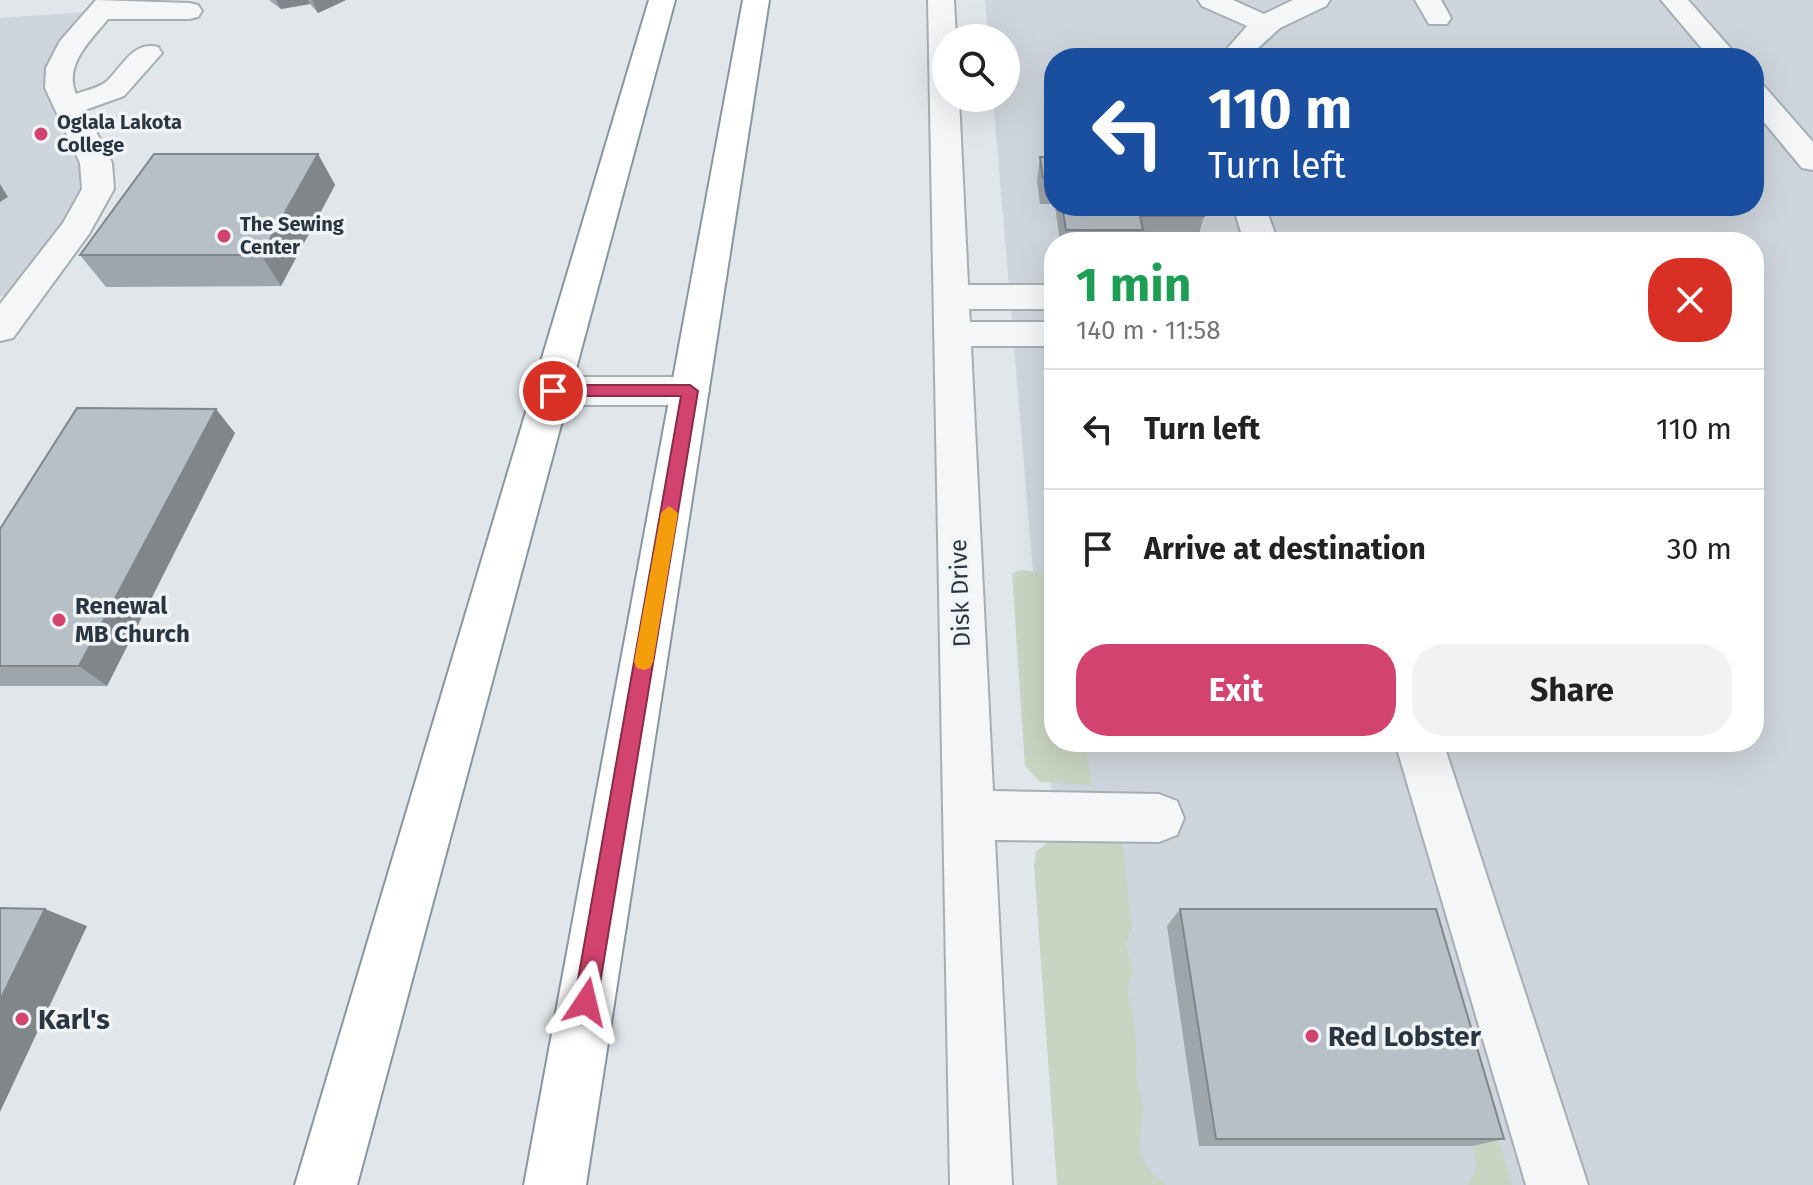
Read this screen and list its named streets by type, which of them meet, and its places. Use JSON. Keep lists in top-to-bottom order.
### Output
{
  "streets": {
    "street": ["Disk Drive"]
  },
  "places": [
    "Oglala Lakota College",
    "The Sewing Center",
    "Renewal MB Church",
    "Karl's",
    "Red Lobster"
  ],
  "page": {
    "turn": ["110 m", "Turn left"],
    "heading": ["1 min", "140 m · 11:58"],
    "list": [
      {
        "name": "Turn left",
        "value": "110 m"
      },
      {
        "name": "Arrive at destination",
        "value": "30 m"
      }
    ],
    "buttons": ["Exit", "Share"]
  }
}
